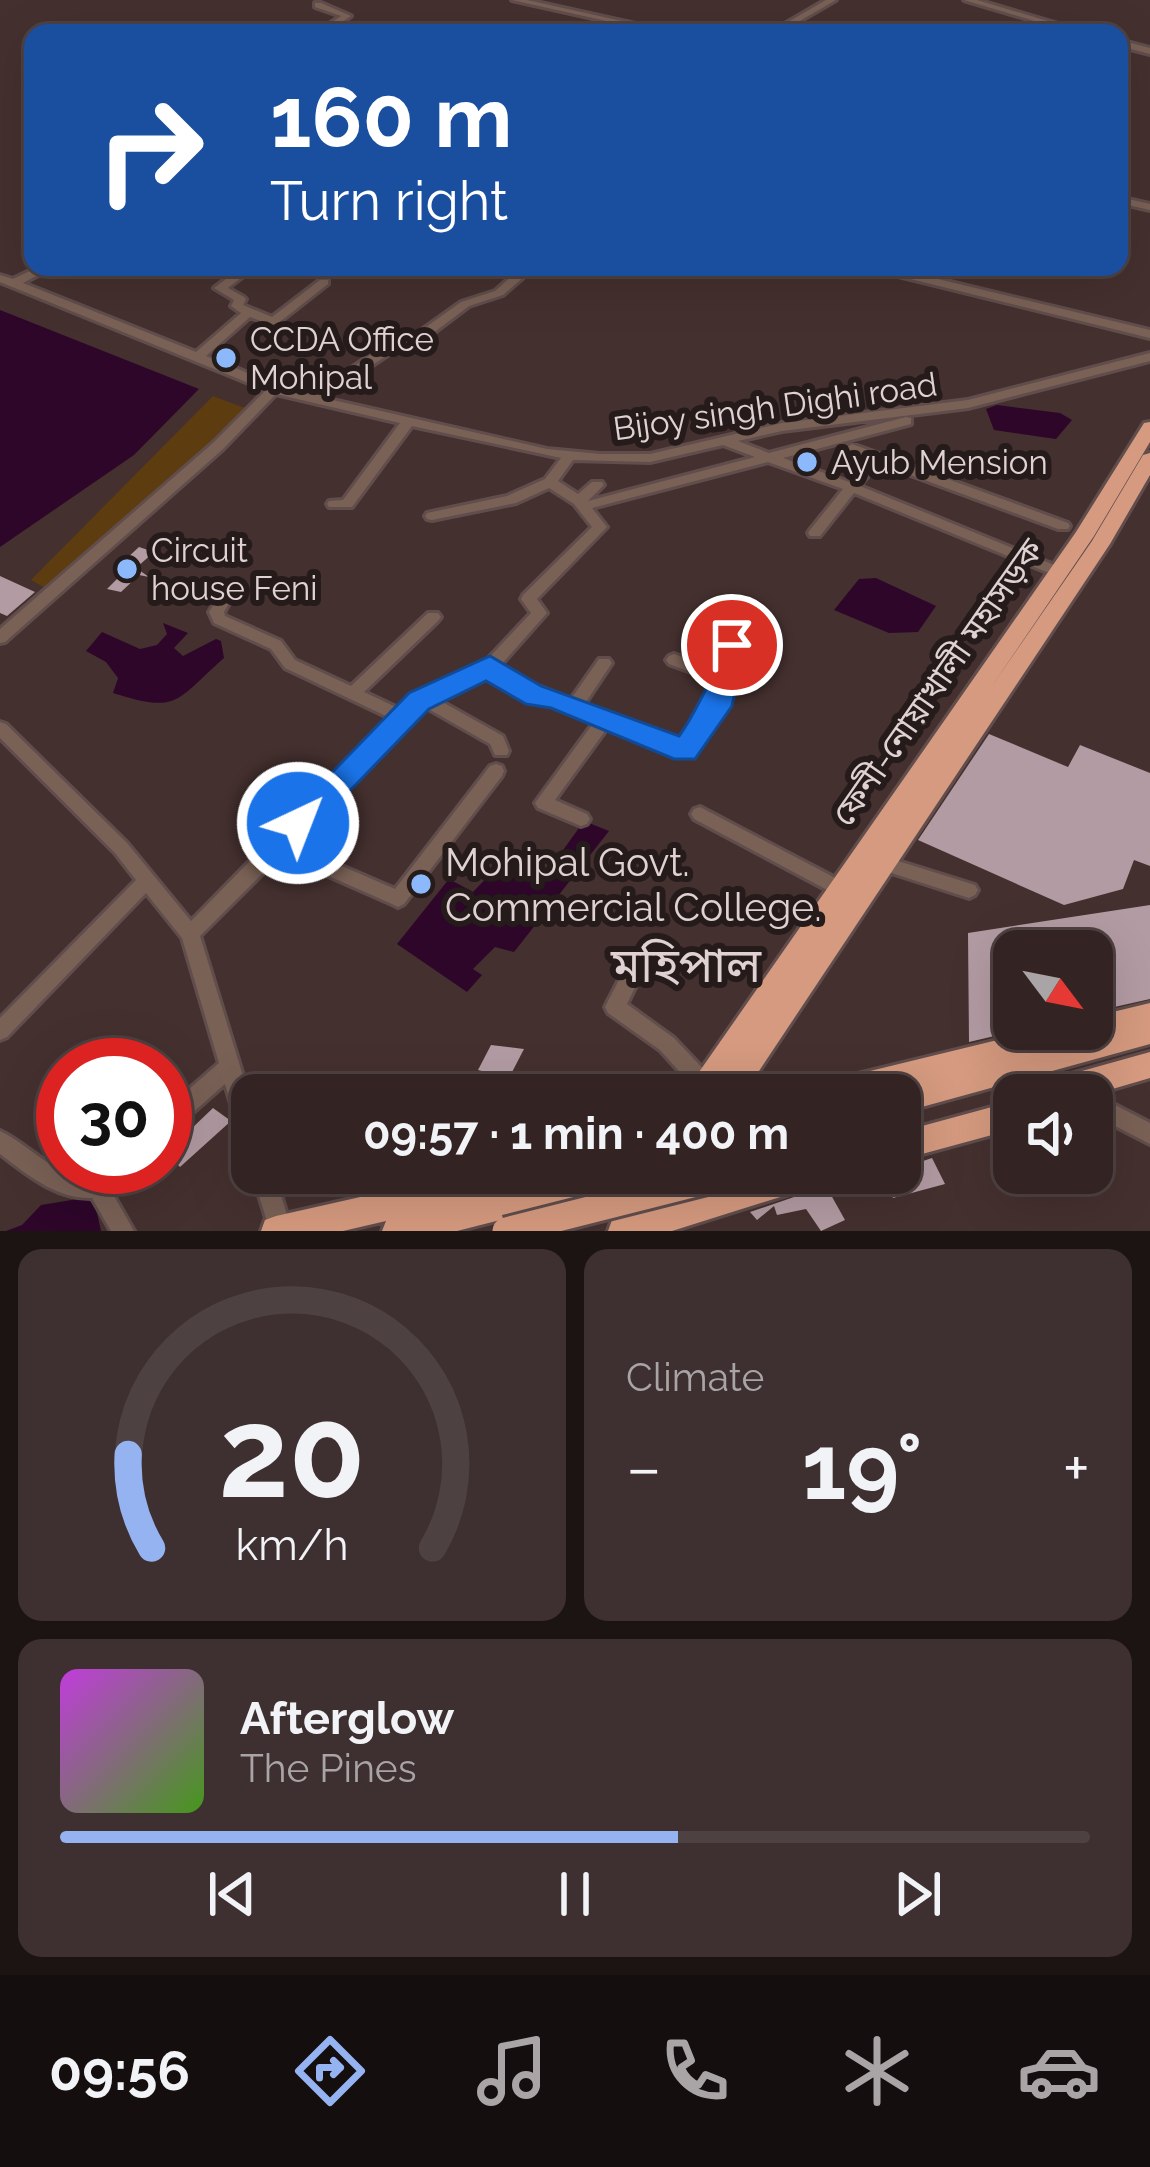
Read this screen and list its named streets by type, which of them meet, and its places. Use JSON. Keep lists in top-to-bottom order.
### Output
{
  "streets": {
    "highway": ["ফেনী-নোয়াখালী মহাসড়ক"],
    "street": ["Bijoy singh Dighi road"]
  },
  "districts": ["মহিপাল"],
  "places": [
    "CCDA Office Mohipal",
    "Ayub Mension",
    "Circuit house Feni",
    "Mohipal Govt. Commercial College."
  ],
  "north": "bottom right",
  "page": {
    "turn": ["160 m", "Turn right"],
    "limit": "30",
    "trip": "09:57 · 1 min · 400 m",
    "tile": "Climate",
    "heat": ["−", "19°", "+"],
    "song": ["Afterglow", "The Pines"],
    "tabs": "09:56",
    "gauge": ["20", "km/h"]
  }
}
